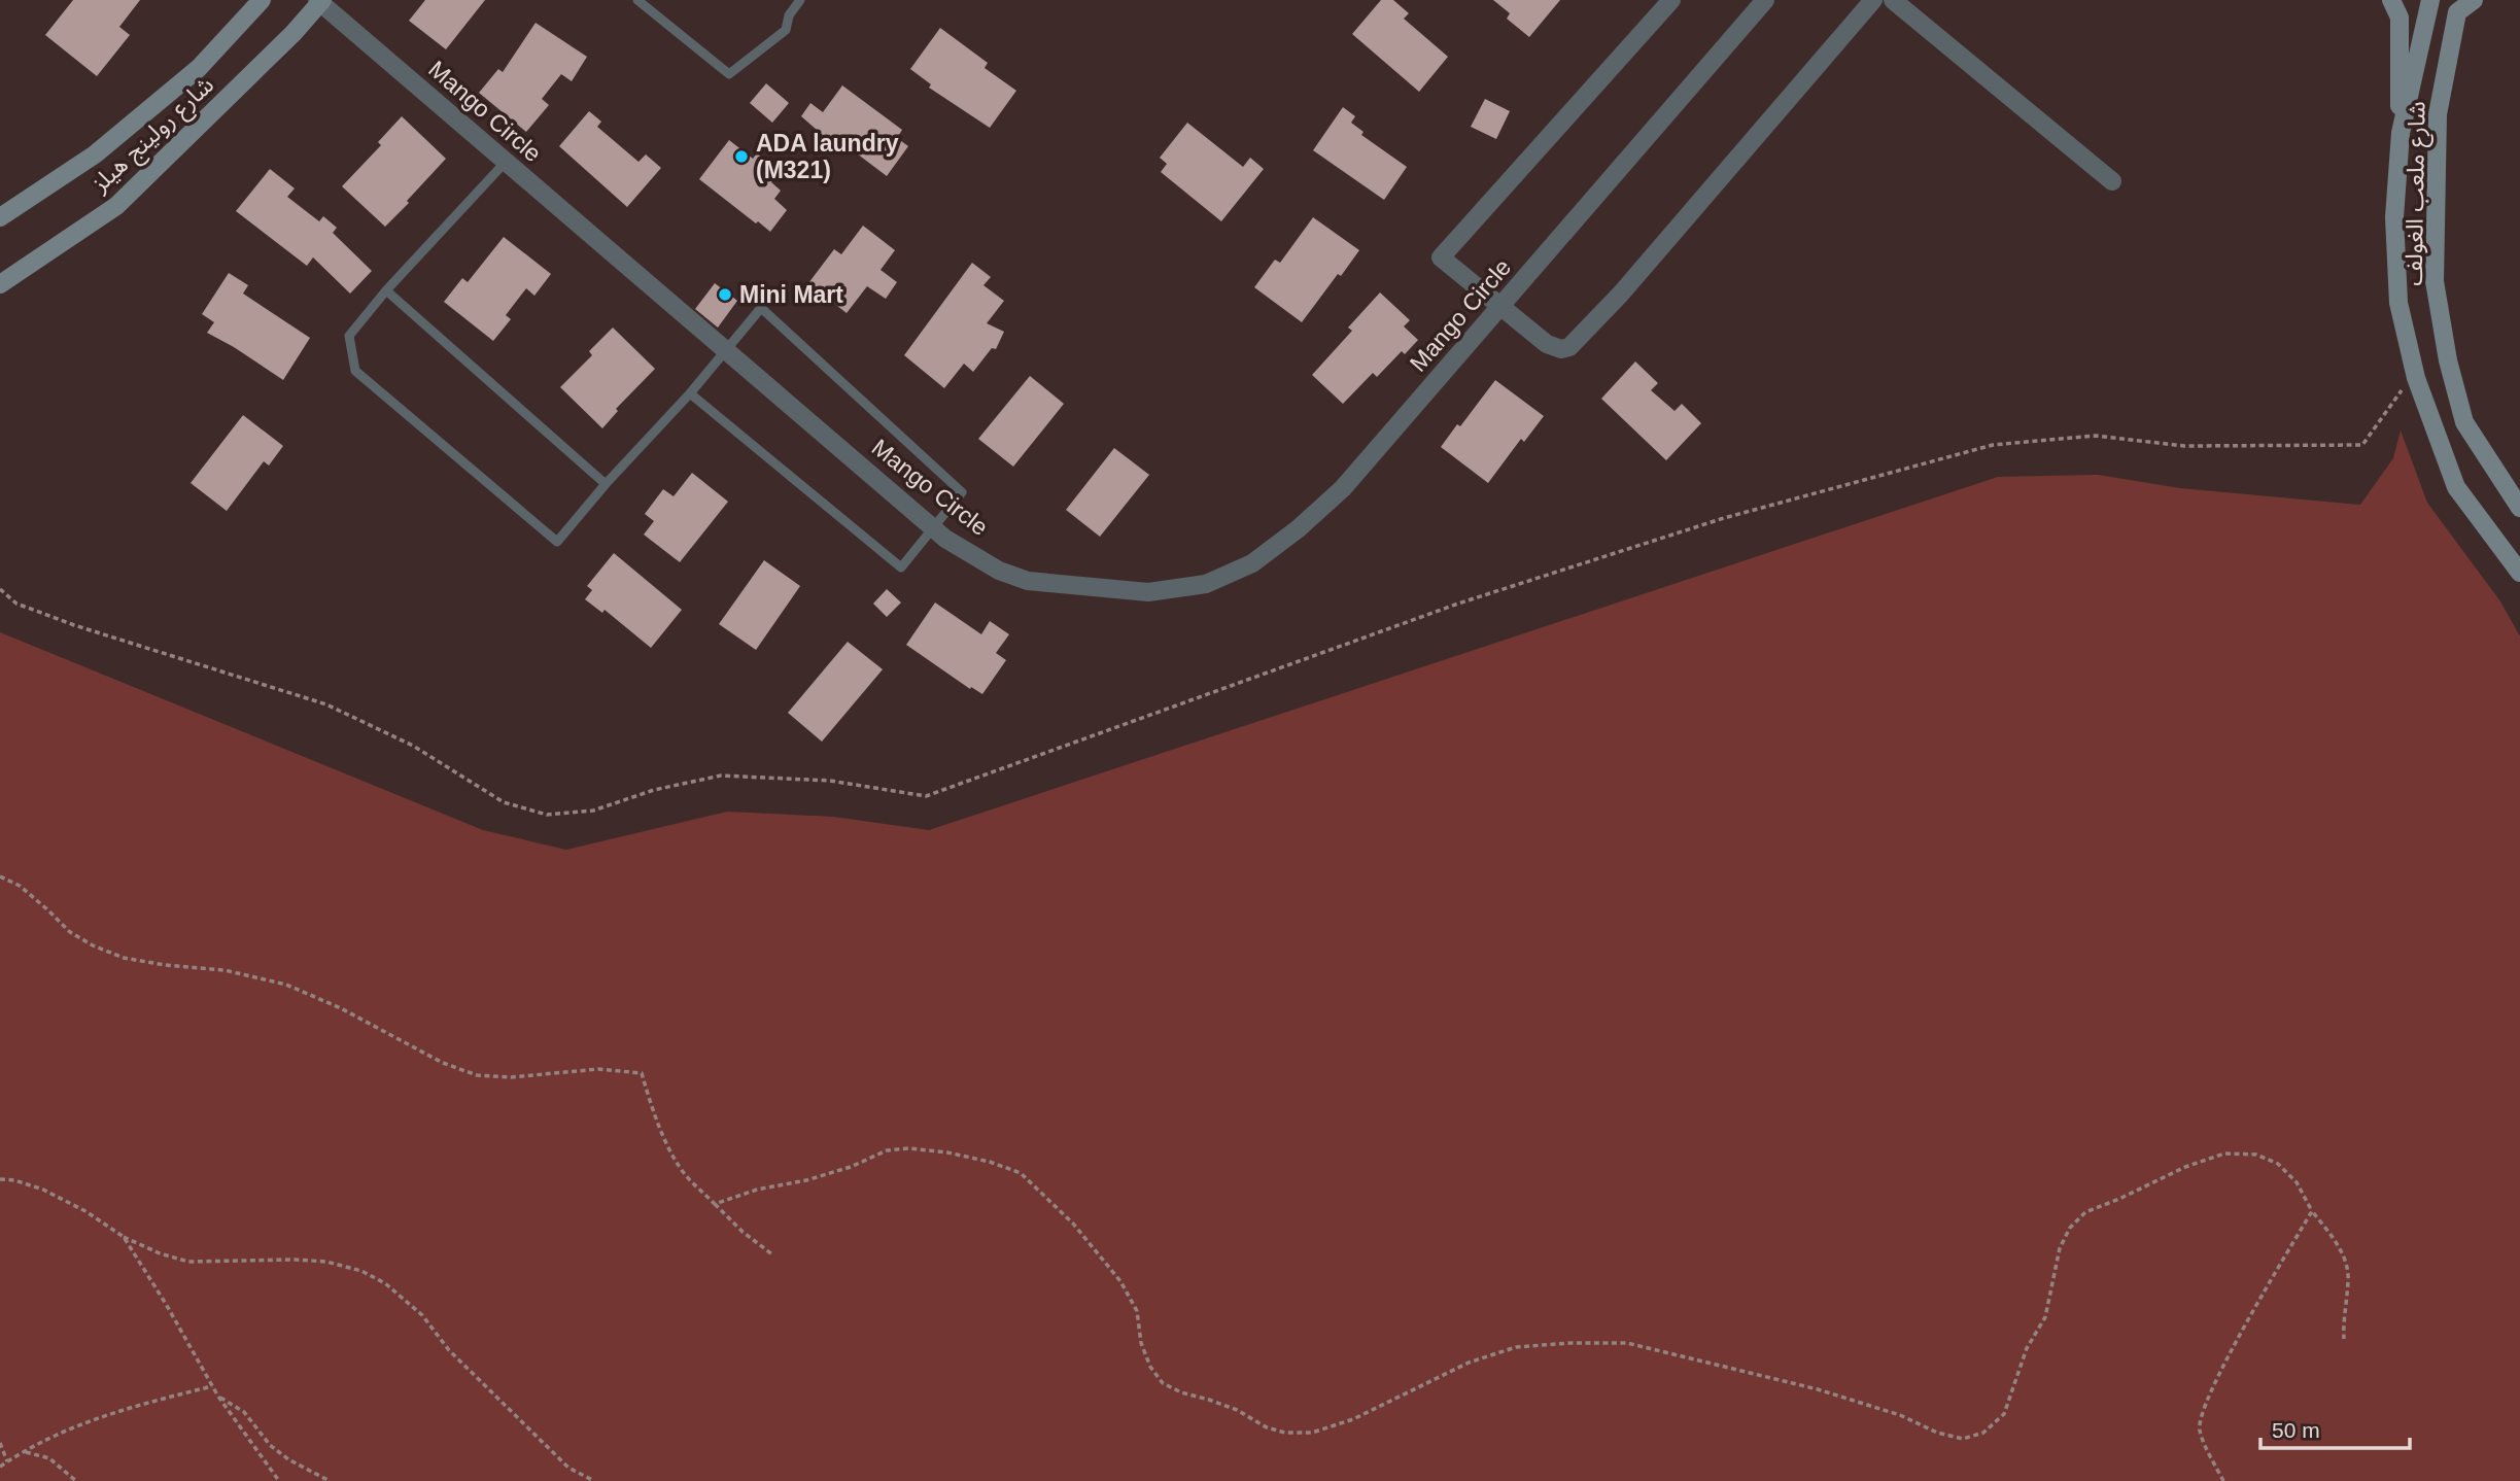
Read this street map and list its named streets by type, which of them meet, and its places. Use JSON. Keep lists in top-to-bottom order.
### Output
{
  "streets": {
    "main road": ["شارع رولينج هيلز", "شارع ملعب الغولف"],
    "street": ["Mango Circle"]
  },
  "crossings": [
    ["Mango Circle", "شارع رولينج هيلز"]
  ],
  "places": ["ADA laundry (M321)", "Mini Mart"],
  "scale_bar": "50 m"
}
